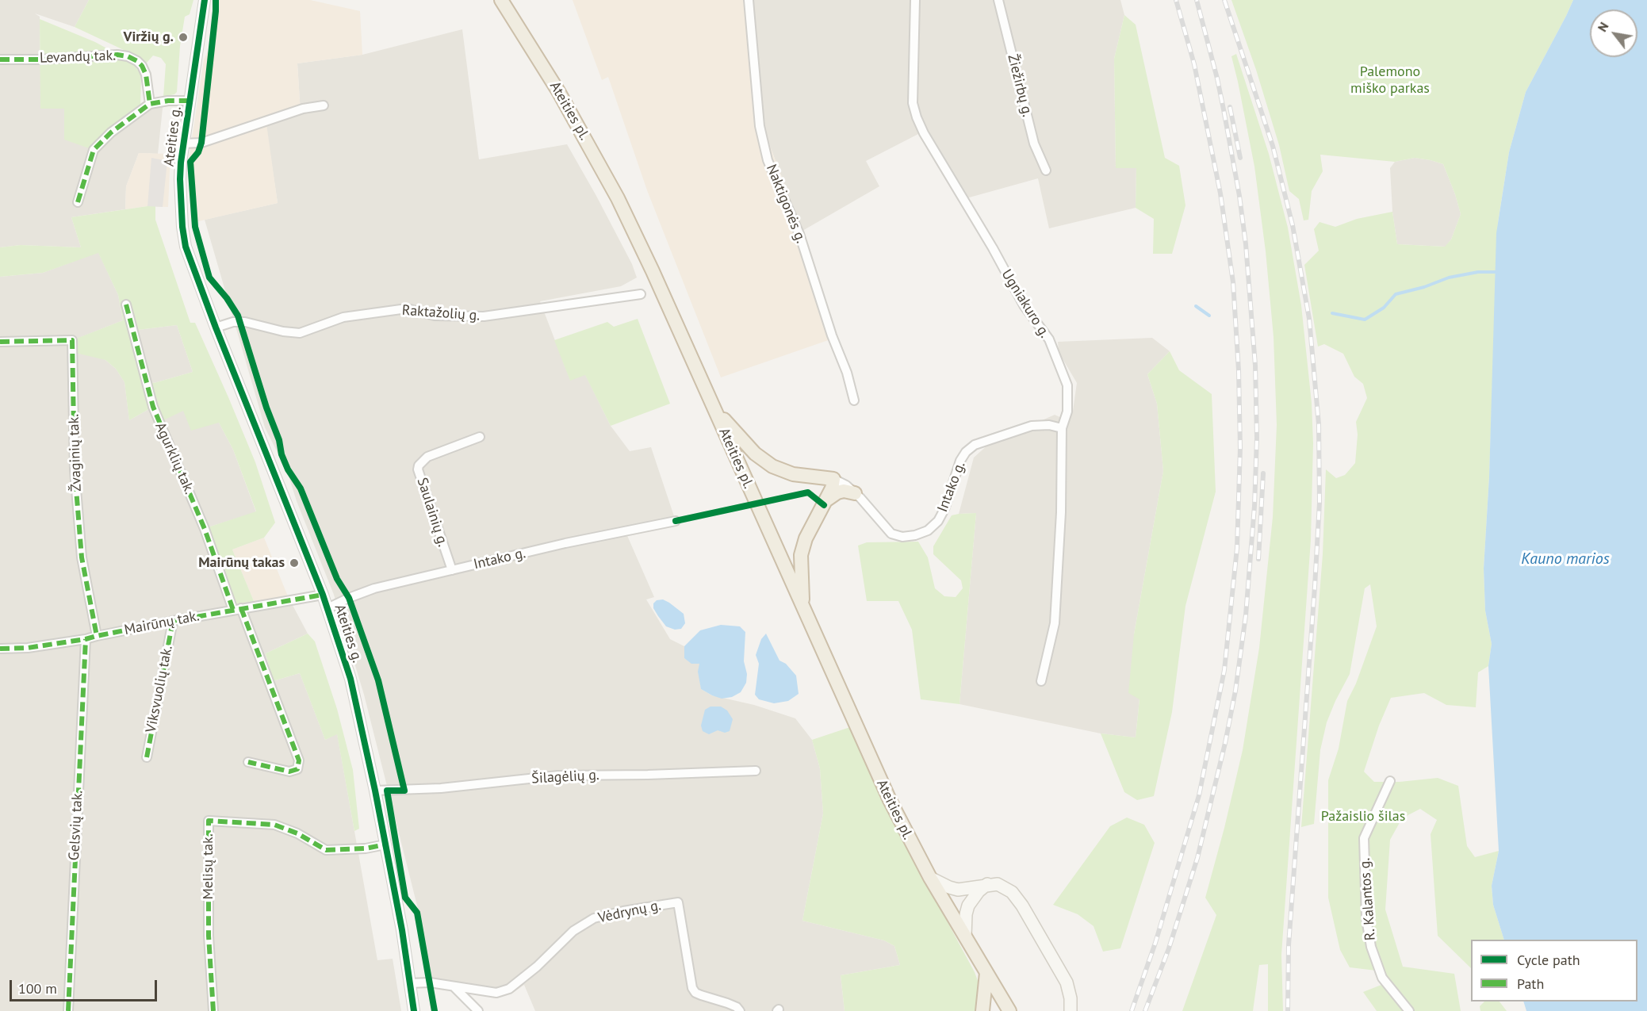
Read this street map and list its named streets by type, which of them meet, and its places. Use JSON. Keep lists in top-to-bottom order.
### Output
{
  "streets": {
    "highway": ["Ateities pl."],
    "street": [
      "Levandų tak.",
      "Žiežirbų g.",
      "Ateities g.",
      "Naktigonės g.",
      "Ugniakuro g.",
      "Raktažolių g.",
      "Žvaginių tak.",
      "Agurklių tak.",
      "Intako g.",
      "Saulainių g.",
      "Mairūnų tak.",
      "Viksvuolių tak.",
      "Šilagėlių g.",
      "Gelsvių tak.",
      "Melisų tak.",
      "R. Kalantos g.",
      "Vėdrynų g."
    ]
  },
  "crossings": [
    ["Ateities g.", "Raktažolių g."],
    ["Ateities g.", "Intako g."],
    ["Ateities g.", "Mairūnų tak."],
    ["Ateities g.", "Šilagėlių g."],
    ["Ateities g.", "Melisų tak."],
    ["Ateities g.", "Vėdrynų g."],
    ["Ugniakuro g.", "Intako g."],
    ["Žvaginių tak.", "Mairūnų tak."],
    ["Agurklių tak.", "Mairūnų tak."],
    ["Intako g.", "Saulainių g."],
    ["Mairūnų tak.", "Viksvuolių tak."],
    ["Mairūnų tak.", "Gelsvių tak."]
  ],
  "water": ["Kauno marios"],
  "parks": ["Palemono miško parkas", "Pažaislio šilas"],
  "places": ["Viržių g.", "Mairūnų takas"],
  "legend": ["Cycle path", "Path"],
  "scale_bar": "100 m",
  "north": "top left"
}
